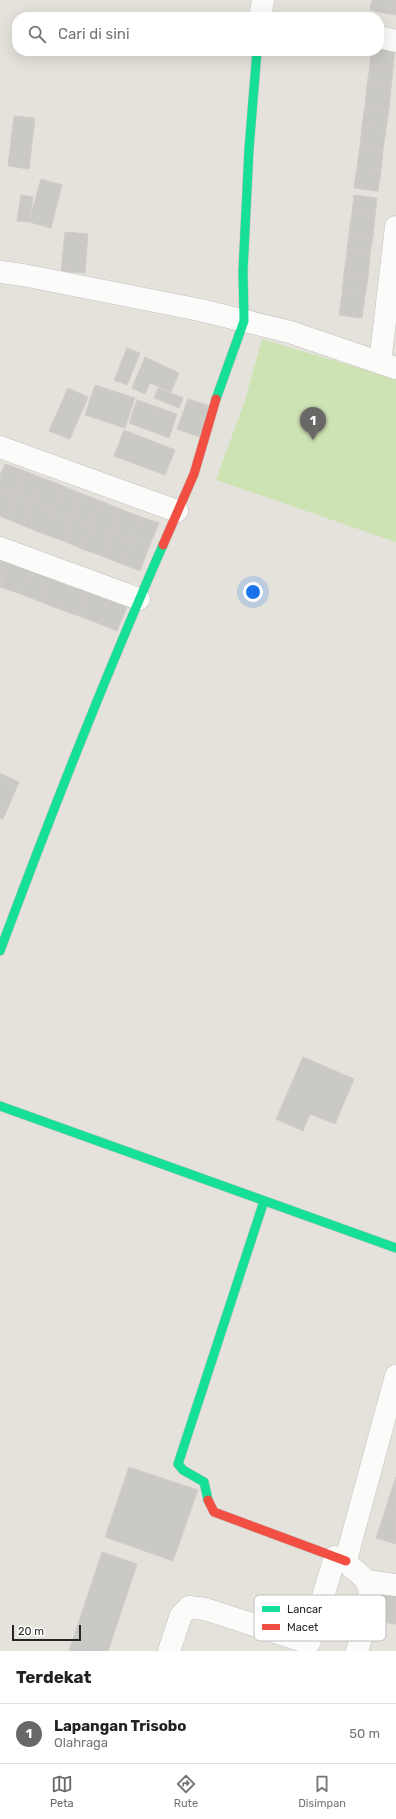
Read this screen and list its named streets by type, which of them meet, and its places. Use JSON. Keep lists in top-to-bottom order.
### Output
{
  "legend": ["Lancar", "Macet"],
  "scale_bar": "20 m",
  "page": {
    "search": "Cari di sini",
    "pins": "1",
    "scale": "20 m",
    "heading": "Terdekat",
    "list": [
      {
        "mark": "1",
        "name": "Lapangan Trisobo",
        "note": "Olahraga",
        "value": "50 m"
      }
    ],
    "nav": ["Peta", "Rute", "Disimpan"]
  }
}
